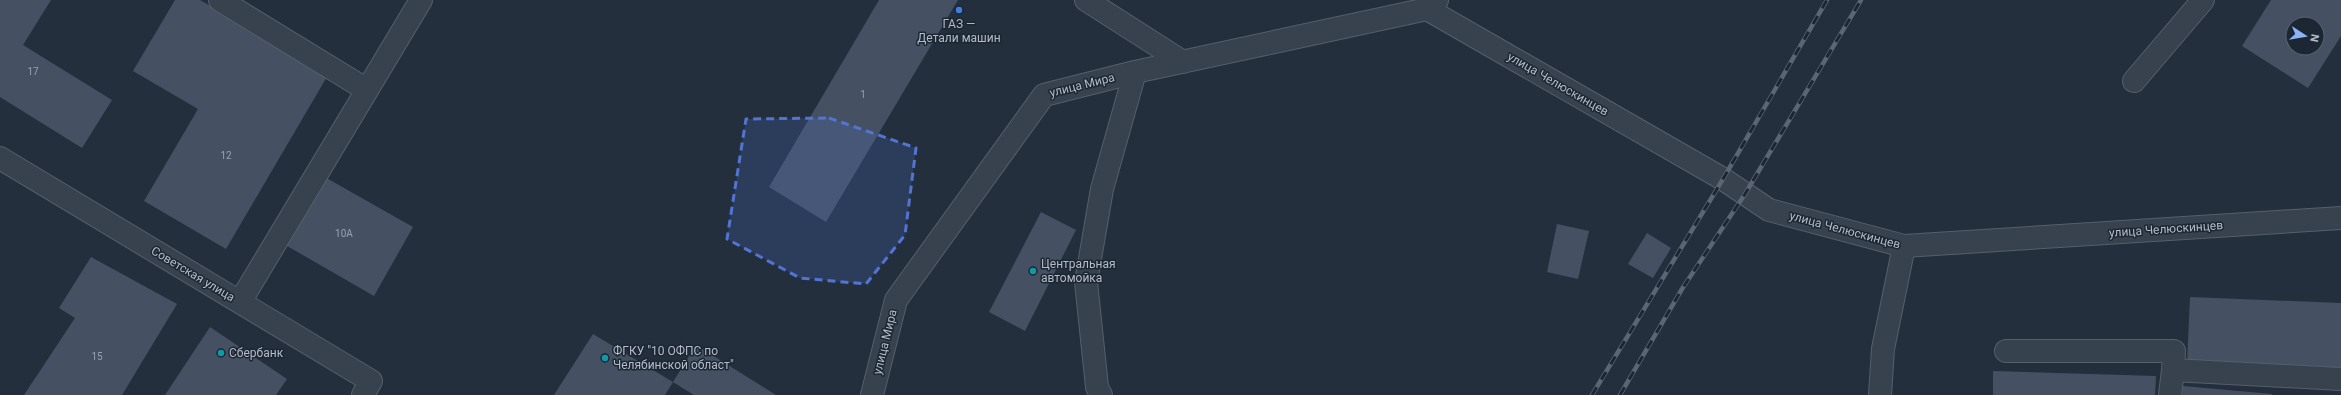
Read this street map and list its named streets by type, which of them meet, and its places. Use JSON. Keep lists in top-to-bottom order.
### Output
{
  "streets": {
    "street": ["улица Челюскинцев", "улица Мира", "Советская улица"]
  },
  "crossings": [
    ["улица Челюскинцев", "улица Мира"]
  ],
  "places": [
    "ГАЗ — Детали машин",
    "Центральная автомойка",
    "Сбербанк",
    "ФГКУ \"10 ОФПС по Челябинской област\""
  ],
  "house_numbers": [
    "17",
    "1",
    "12",
    "10А",
    "15"
  ],
  "north": "right"
}
